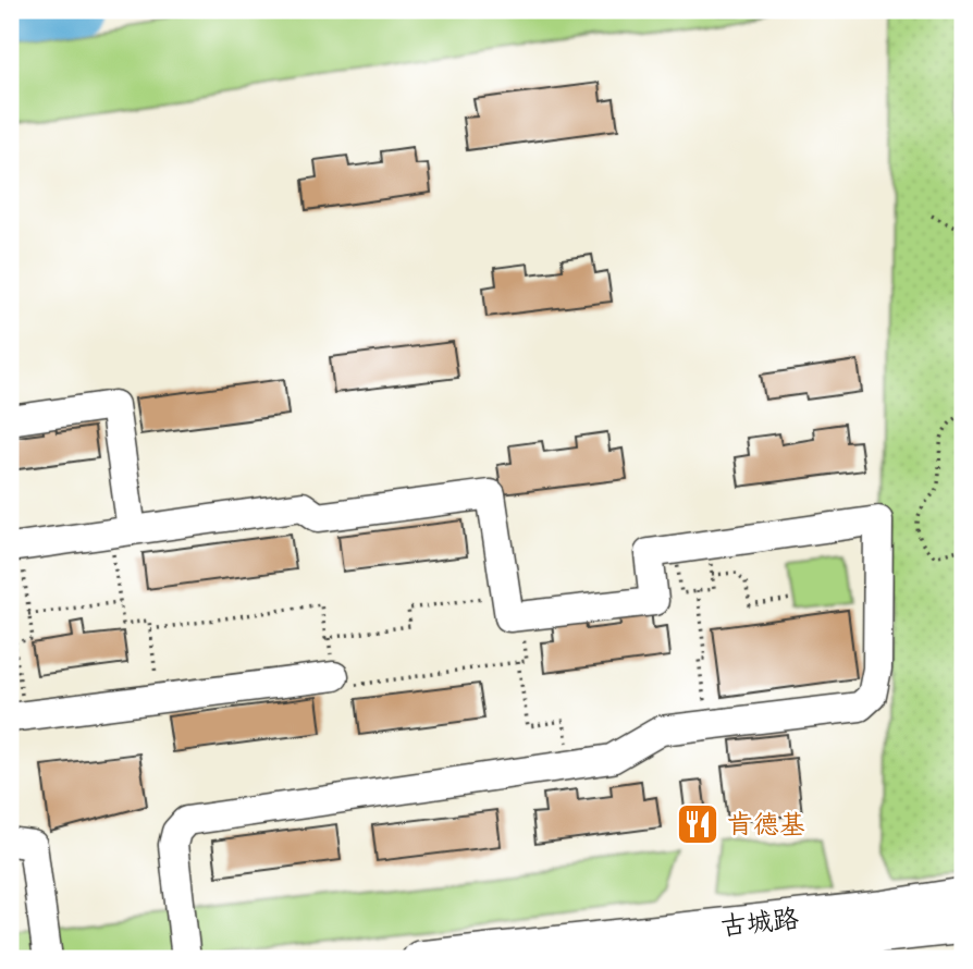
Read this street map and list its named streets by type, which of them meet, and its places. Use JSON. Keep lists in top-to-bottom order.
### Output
{
  "streets": {
    "main road": ["古城路"]
  },
  "places": {
    "restaurant": ["肯德基"]
  }
}
